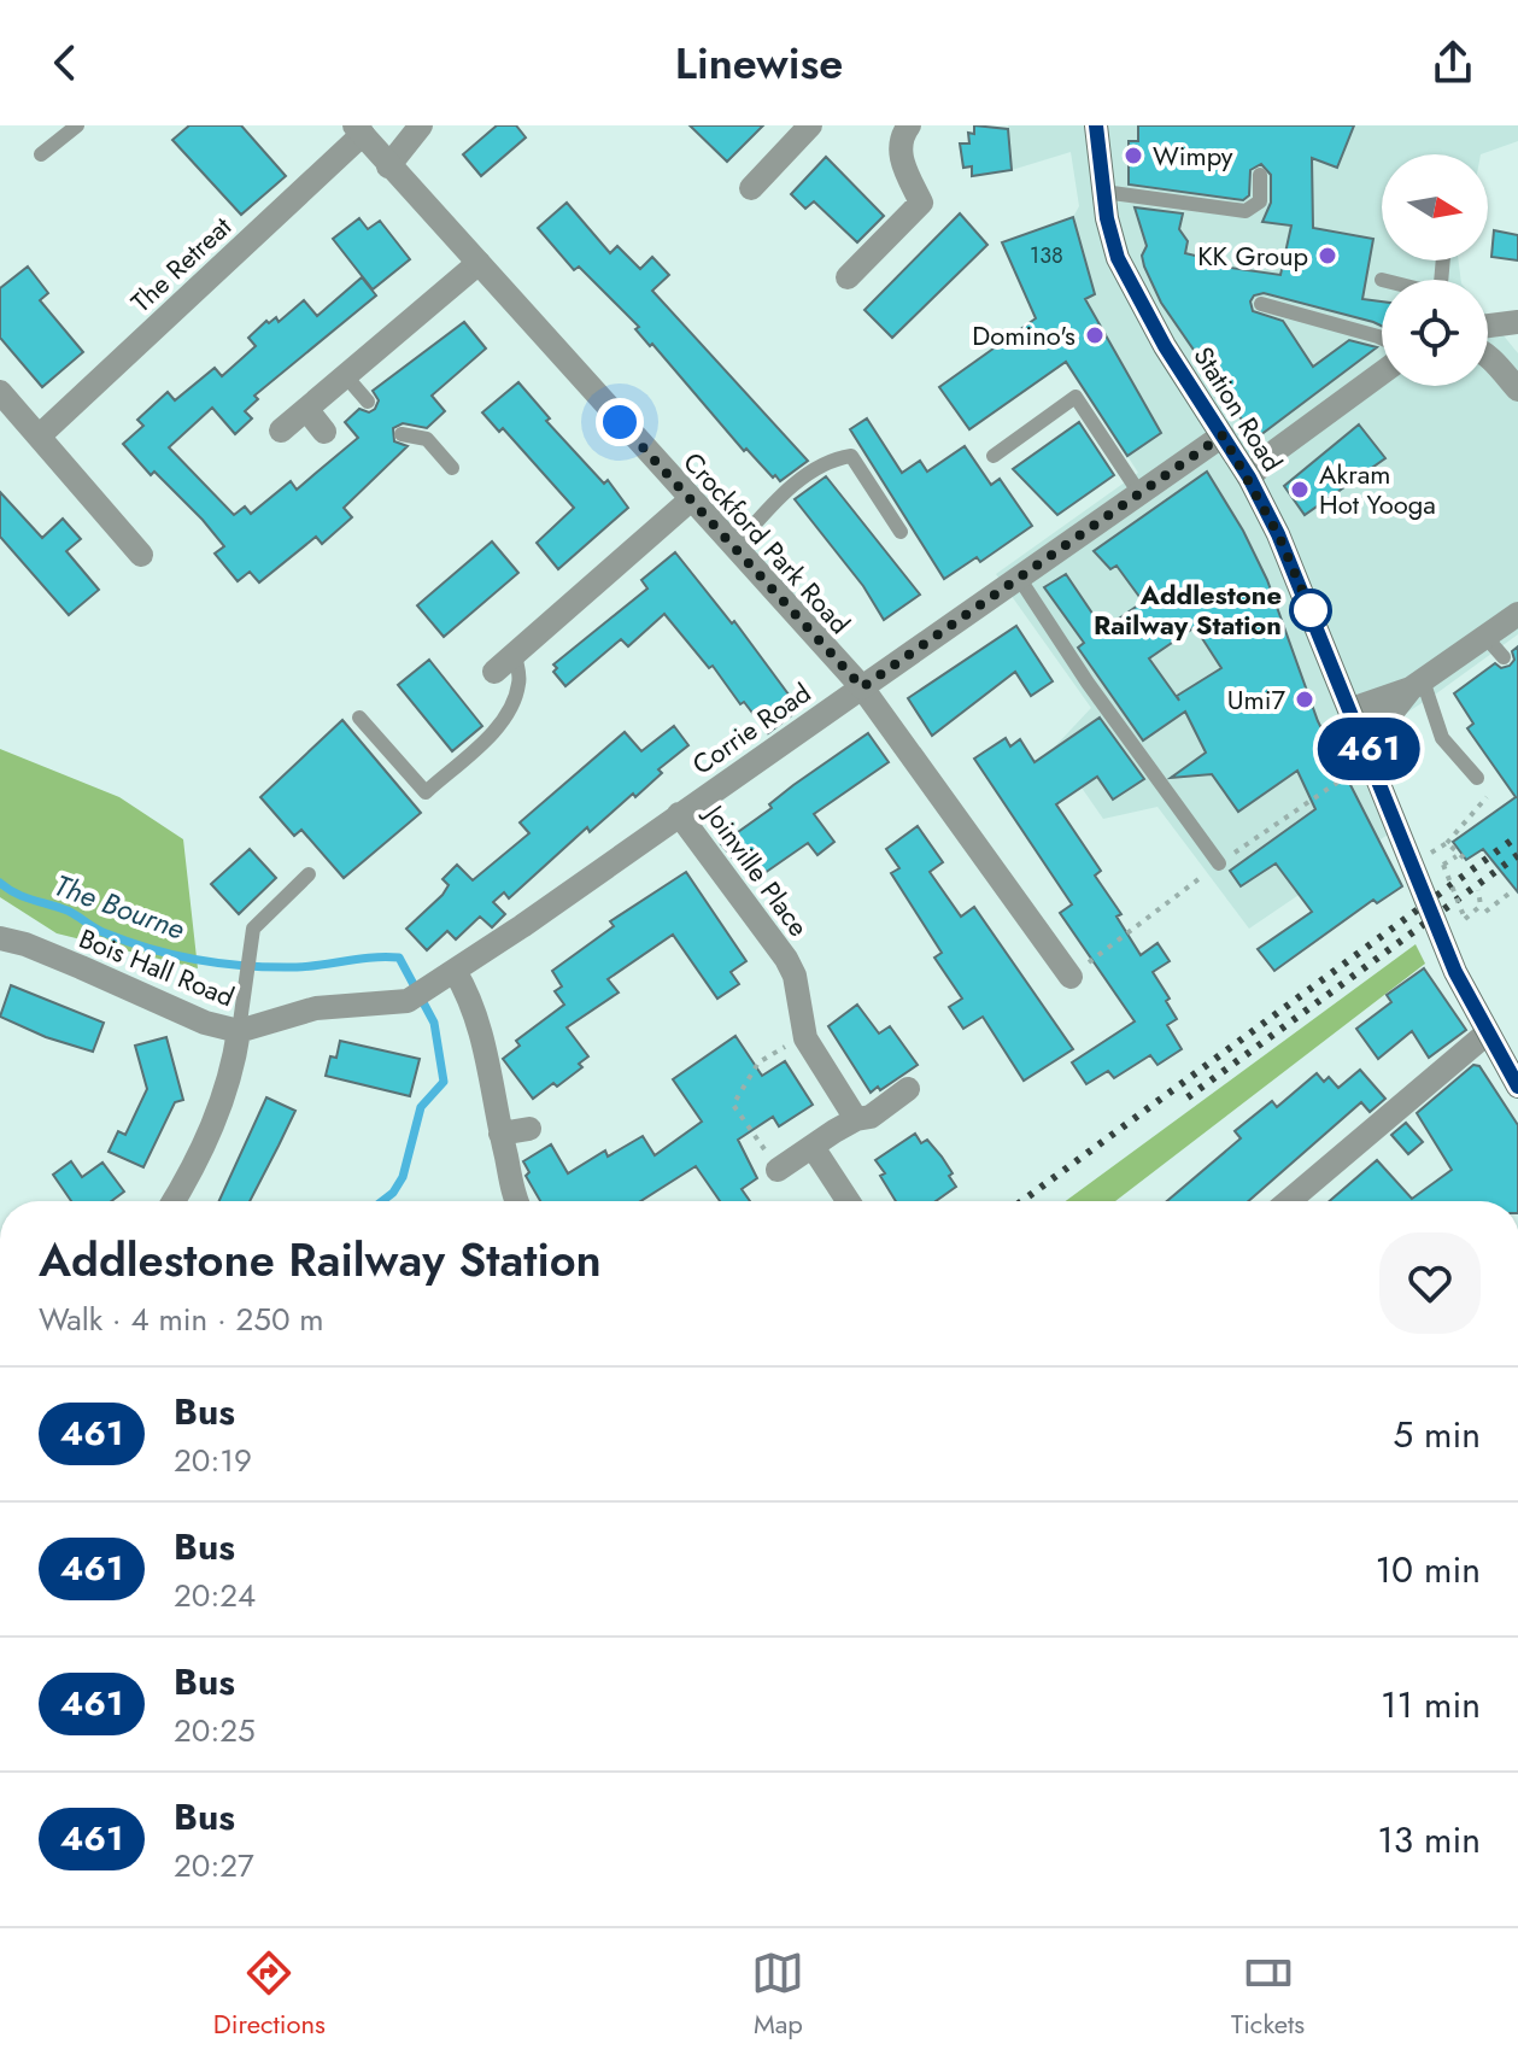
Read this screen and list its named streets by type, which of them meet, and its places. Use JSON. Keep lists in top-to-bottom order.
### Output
{
  "streets": {
    "main road": ["Station Road"],
    "street": [
      "The Retreat",
      "Crockford Park Road",
      "Corrie Road",
      "Joinville Place",
      "Bois Hall Road"
    ]
  },
  "crossings": [
    ["The Retreat", "Crockford Park Road"],
    ["Station Road", "Corrie Road"],
    ["Crockford Park Road", "Corrie Road"],
    ["Corrie Road", "Joinville Place"],
    ["Corrie Road", "Bois Hall Road"]
  ],
  "water": ["The Bourne"],
  "places": [
    "Wimpy",
    "KK Group",
    "Domino's",
    "Akram Hot Yooga",
    "Addlestone Railway Station",
    "Umi7"
  ],
  "lines": ["bus line 461"],
  "house_numbers": ["138"],
  "north": "right",
  "page": {
    "header": "Linewise",
    "on_map": "461",
    "heading": ["Addlestone Railway Station", "Walk · 4 min · 250 m"],
    "list": [
      {
        "mark": "461",
        "name": "Bus",
        "note": "20:19",
        "value": "5 min"
      },
      {
        "mark": "461",
        "name": "Bus",
        "note": "20:24",
        "value": "10 min"
      },
      {
        "mark": "461",
        "name": "Bus",
        "note": "20:25",
        "value": "11 min"
      },
      {
        "mark": "461",
        "name": "Bus",
        "note": "20:27",
        "value": "13 min"
      }
    ],
    "tabs": ["Directions", "Map", "Tickets"]
  }
}
